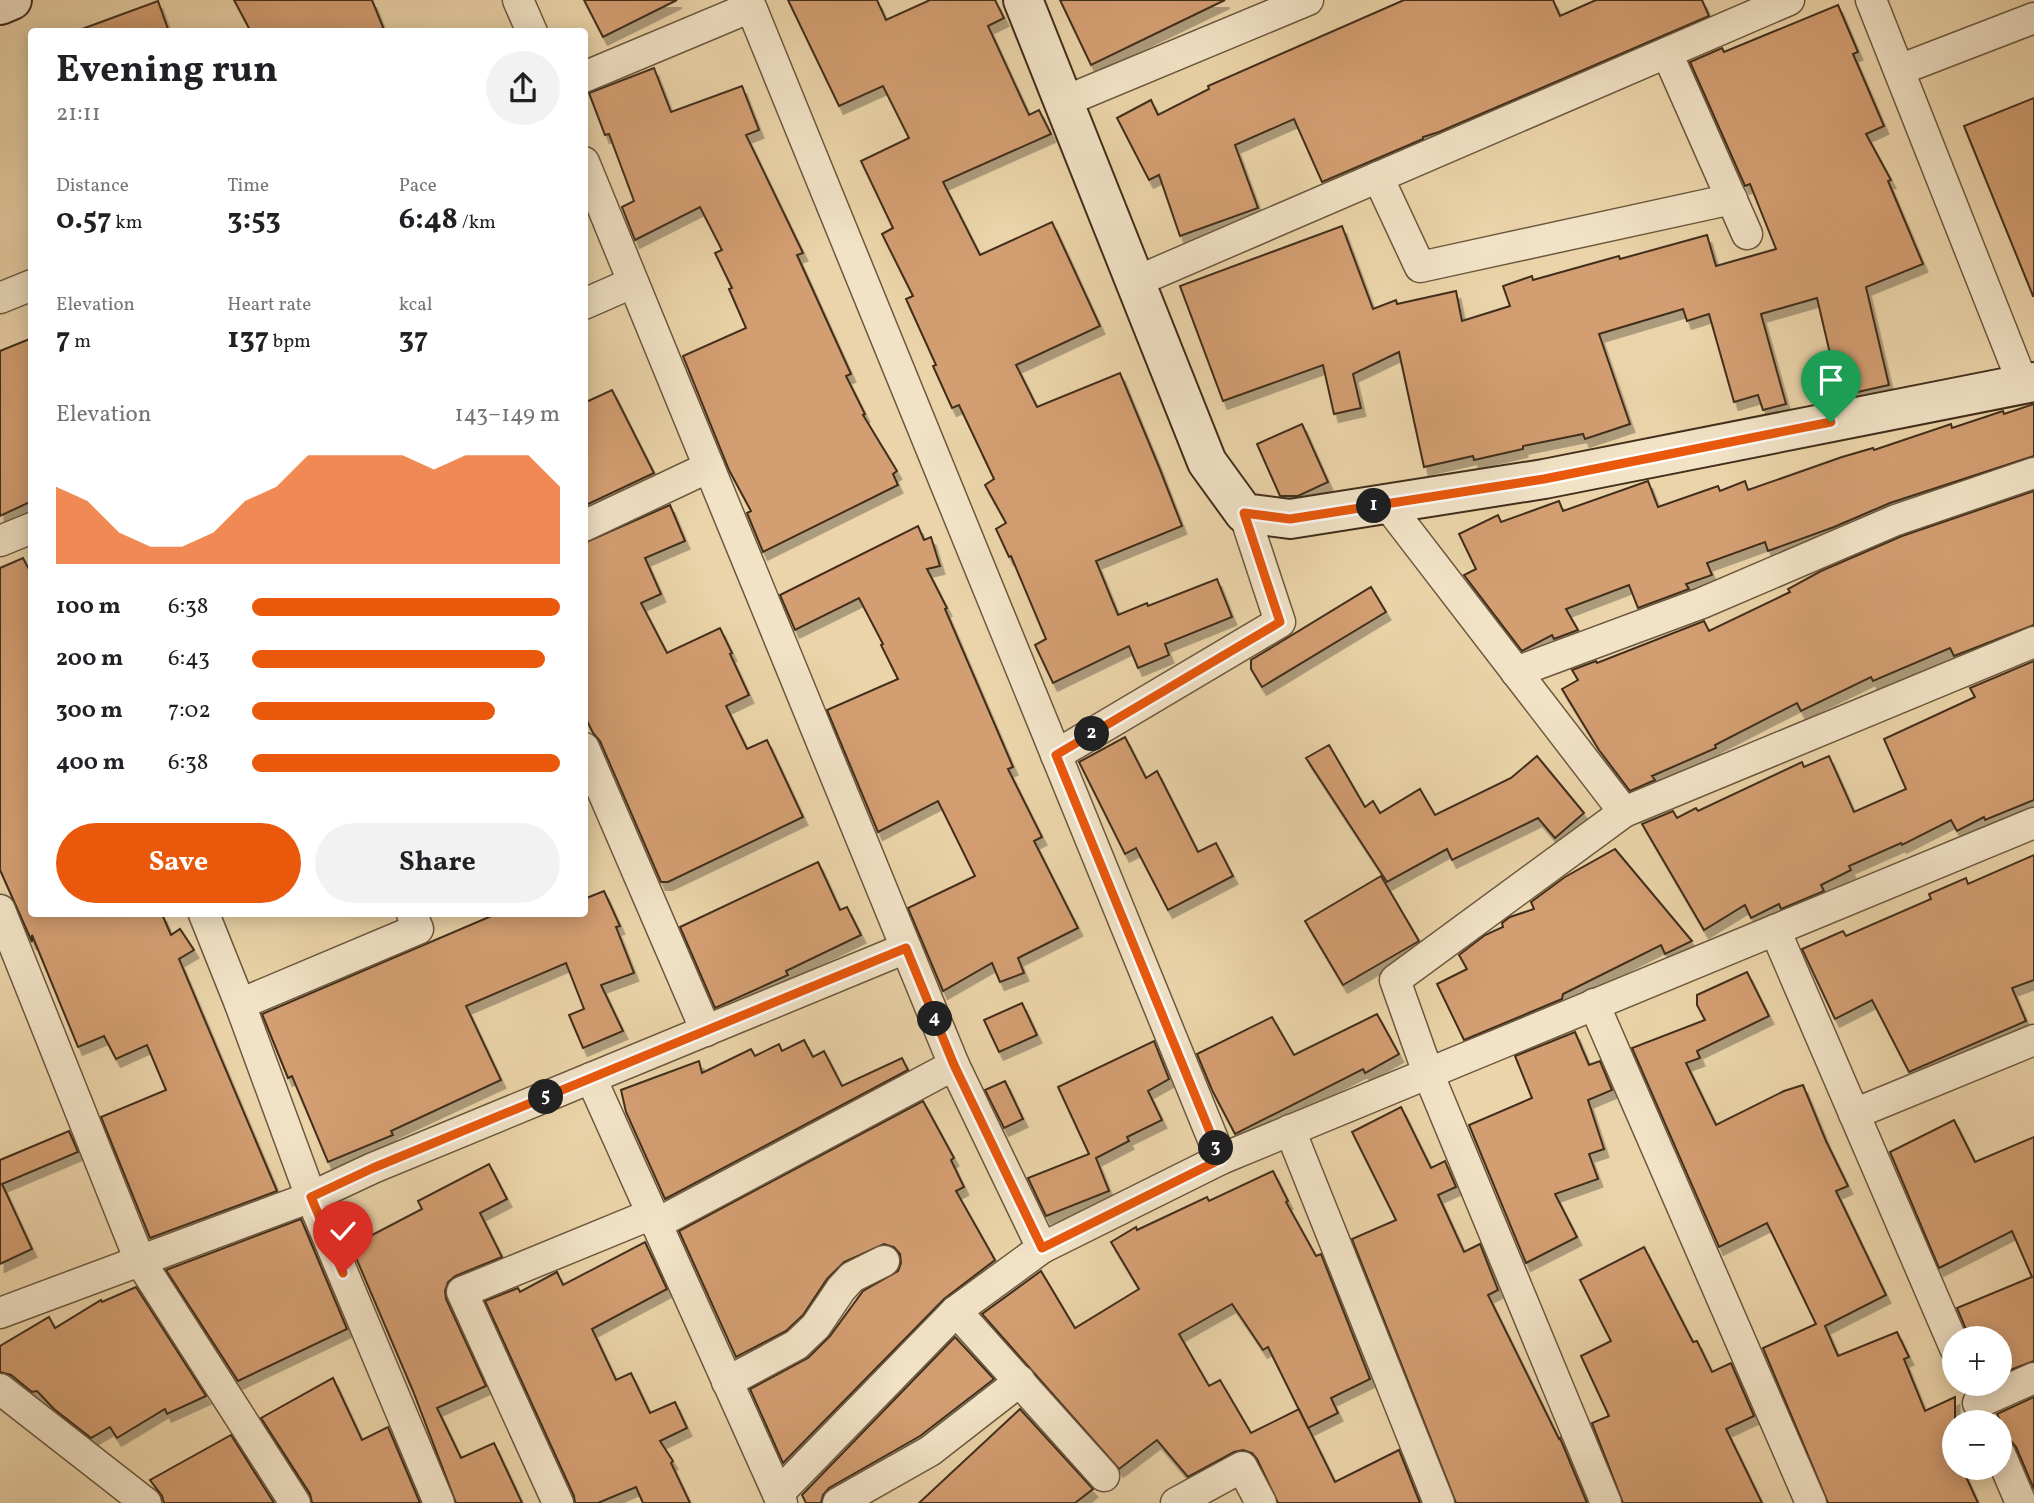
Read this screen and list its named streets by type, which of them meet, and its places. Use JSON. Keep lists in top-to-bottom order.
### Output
{
  "page": {
    "heading": ["Evening run", "21:11"],
    "stats": [
      ["Distance", "0.57 km"],
      ["Time", "3:53"],
      ["Pace", "6:48 /km"],
      ["Elevation", "7 m"],
      ["Heart rate", "137 bpm"],
      ["kcal", "37"]
    ],
    "chart": ["Elevation", "143–149 m"],
    "pins": [
      "1",
      "2",
      "4",
      "5",
      "3"
    ],
    "list": [
      {
        "name": "100 m",
        "note": "6:38"
      },
      {
        "name": "200 m",
        "note": "6:43"
      },
      {
        "name": "300 m",
        "note": "7:02"
      },
      {
        "name": "400 m",
        "note": "6:38"
      }
    ],
    "buttons": ["Save", "Share"],
    "map_buttons": ["+", "−"]
  }
}
